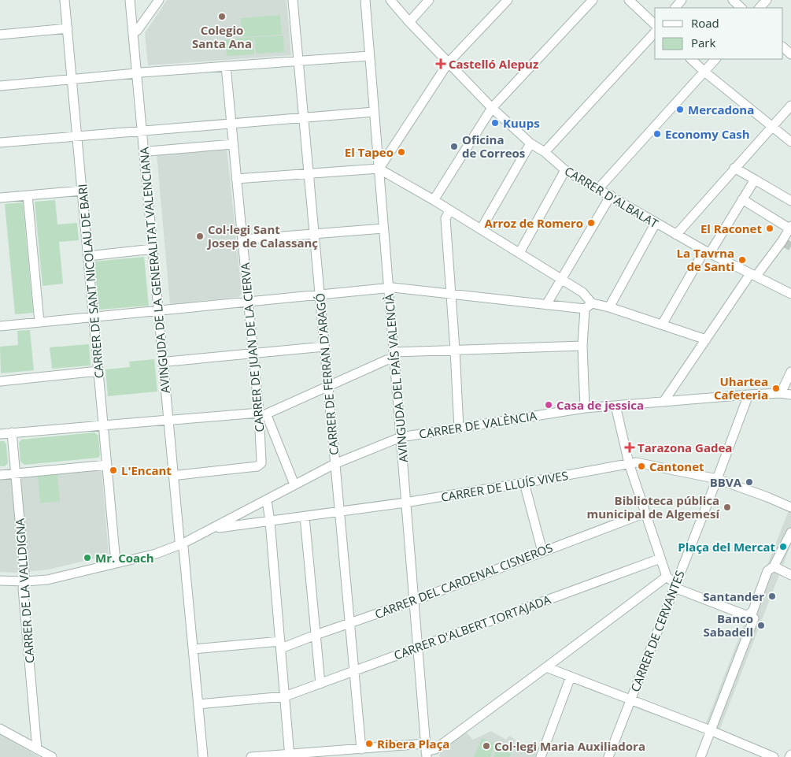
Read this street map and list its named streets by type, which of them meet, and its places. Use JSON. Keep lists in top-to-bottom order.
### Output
{
  "streets": {
    "street": [
      "CARRER D'ALBALAT",
      "AVINGUDA DE LA GENERALITAT VALENCIANA",
      "CARRER DE SANT NICOLAU DE BARI",
      "CARRER DE JUAN DE LA CIERVA",
      "CARRER DE FERRAN D'ARAGÓ",
      "AVINGUDA DEL PAÍS VALENCIÀ",
      "CARRER DE VALÈNCIA",
      "CARRER DE LLUÍS VIVES",
      "CARRER DEL CARDENAL CISNEROS",
      "CARRER DE LA VALLDIGNA",
      "CARRER D'ALBERT TORTAJADA",
      "CARRER DE CERVANTES"
    ]
  },
  "crossings": [
    ["AVINGUDA DE LA GENERALITAT VALENCIANA", "CARRER DE JUAN DE LA CIERVA"],
    ["AVINGUDA DE LA GENERALITAT VALENCIANA", "CARRER DE VALÈNCIA"],
    ["AVINGUDA DE LA GENERALITAT VALENCIANA", "CARRER DEL CARDENAL CISNEROS"],
    ["AVINGUDA DE LA GENERALITAT VALENCIANA", "CARRER D'ALBERT TORTAJADA"],
    ["CARRER DE SANT NICOLAU DE BARI", "CARRER DE VALÈNCIA"],
    ["CARRER DE FERRAN D'ARAGÓ", "CARRER DE VALÈNCIA"],
    ["CARRER DE FERRAN D'ARAGÓ", "CARRER DE LLUÍS VIVES"],
    ["CARRER DE FERRAN D'ARAGÓ", "CARRER DEL CARDENAL CISNEROS"],
    ["CARRER DE FERRAN D'ARAGÓ", "CARRER D'ALBERT TORTAJADA"],
    ["AVINGUDA DEL PAÍS VALENCIÀ", "CARRER DE VALÈNCIA"],
    ["AVINGUDA DEL PAÍS VALENCIÀ", "CARRER DE LLUÍS VIVES"],
    ["AVINGUDA DEL PAÍS VALENCIÀ", "CARRER DEL CARDENAL CISNEROS"],
    ["AVINGUDA DEL PAÍS VALENCIÀ", "CARRER D'ALBERT TORTAJADA"],
    ["CARRER DE VALÈNCIA", "CARRER DE LLUÍS VIVES"],
    ["CARRER DE VALÈNCIA", "CARRER DE LA VALLDIGNA"],
    ["CARRER DE VALÈNCIA", "CARRER DE CERVANTES"],
    ["CARRER DE LLUÍS VIVES", "CARRER DE CERVANTES"]
  ],
  "places": {
    "other": [
      "Colegio Santa Ana",
      "Mercadona",
      "Kuups",
      "Economy Cash",
      "Oficina de Correos",
      "El Tapeo",
      "Arroz de Romero",
      "El Raconet",
      "Col·legi Sant Josep de Calassanç",
      "La Tavrna de Santi",
      "Uhartea Cafeteria",
      "Casa de jessica",
      "Cantonet",
      "L'Encant",
      "BBVA",
      "Biblioteca pública municipal de Algemesí",
      "Plaça del Mercat",
      "Mr. Coach",
      "Santander",
      "Banco Sabadell",
      "Ribera Plaça",
      "Col·legi Maria Auxiliadora"
    ],
    "health": ["Castelló Alepuz", "Tarazona Gadea"]
  },
  "legend": ["Road", "Park"]
}
